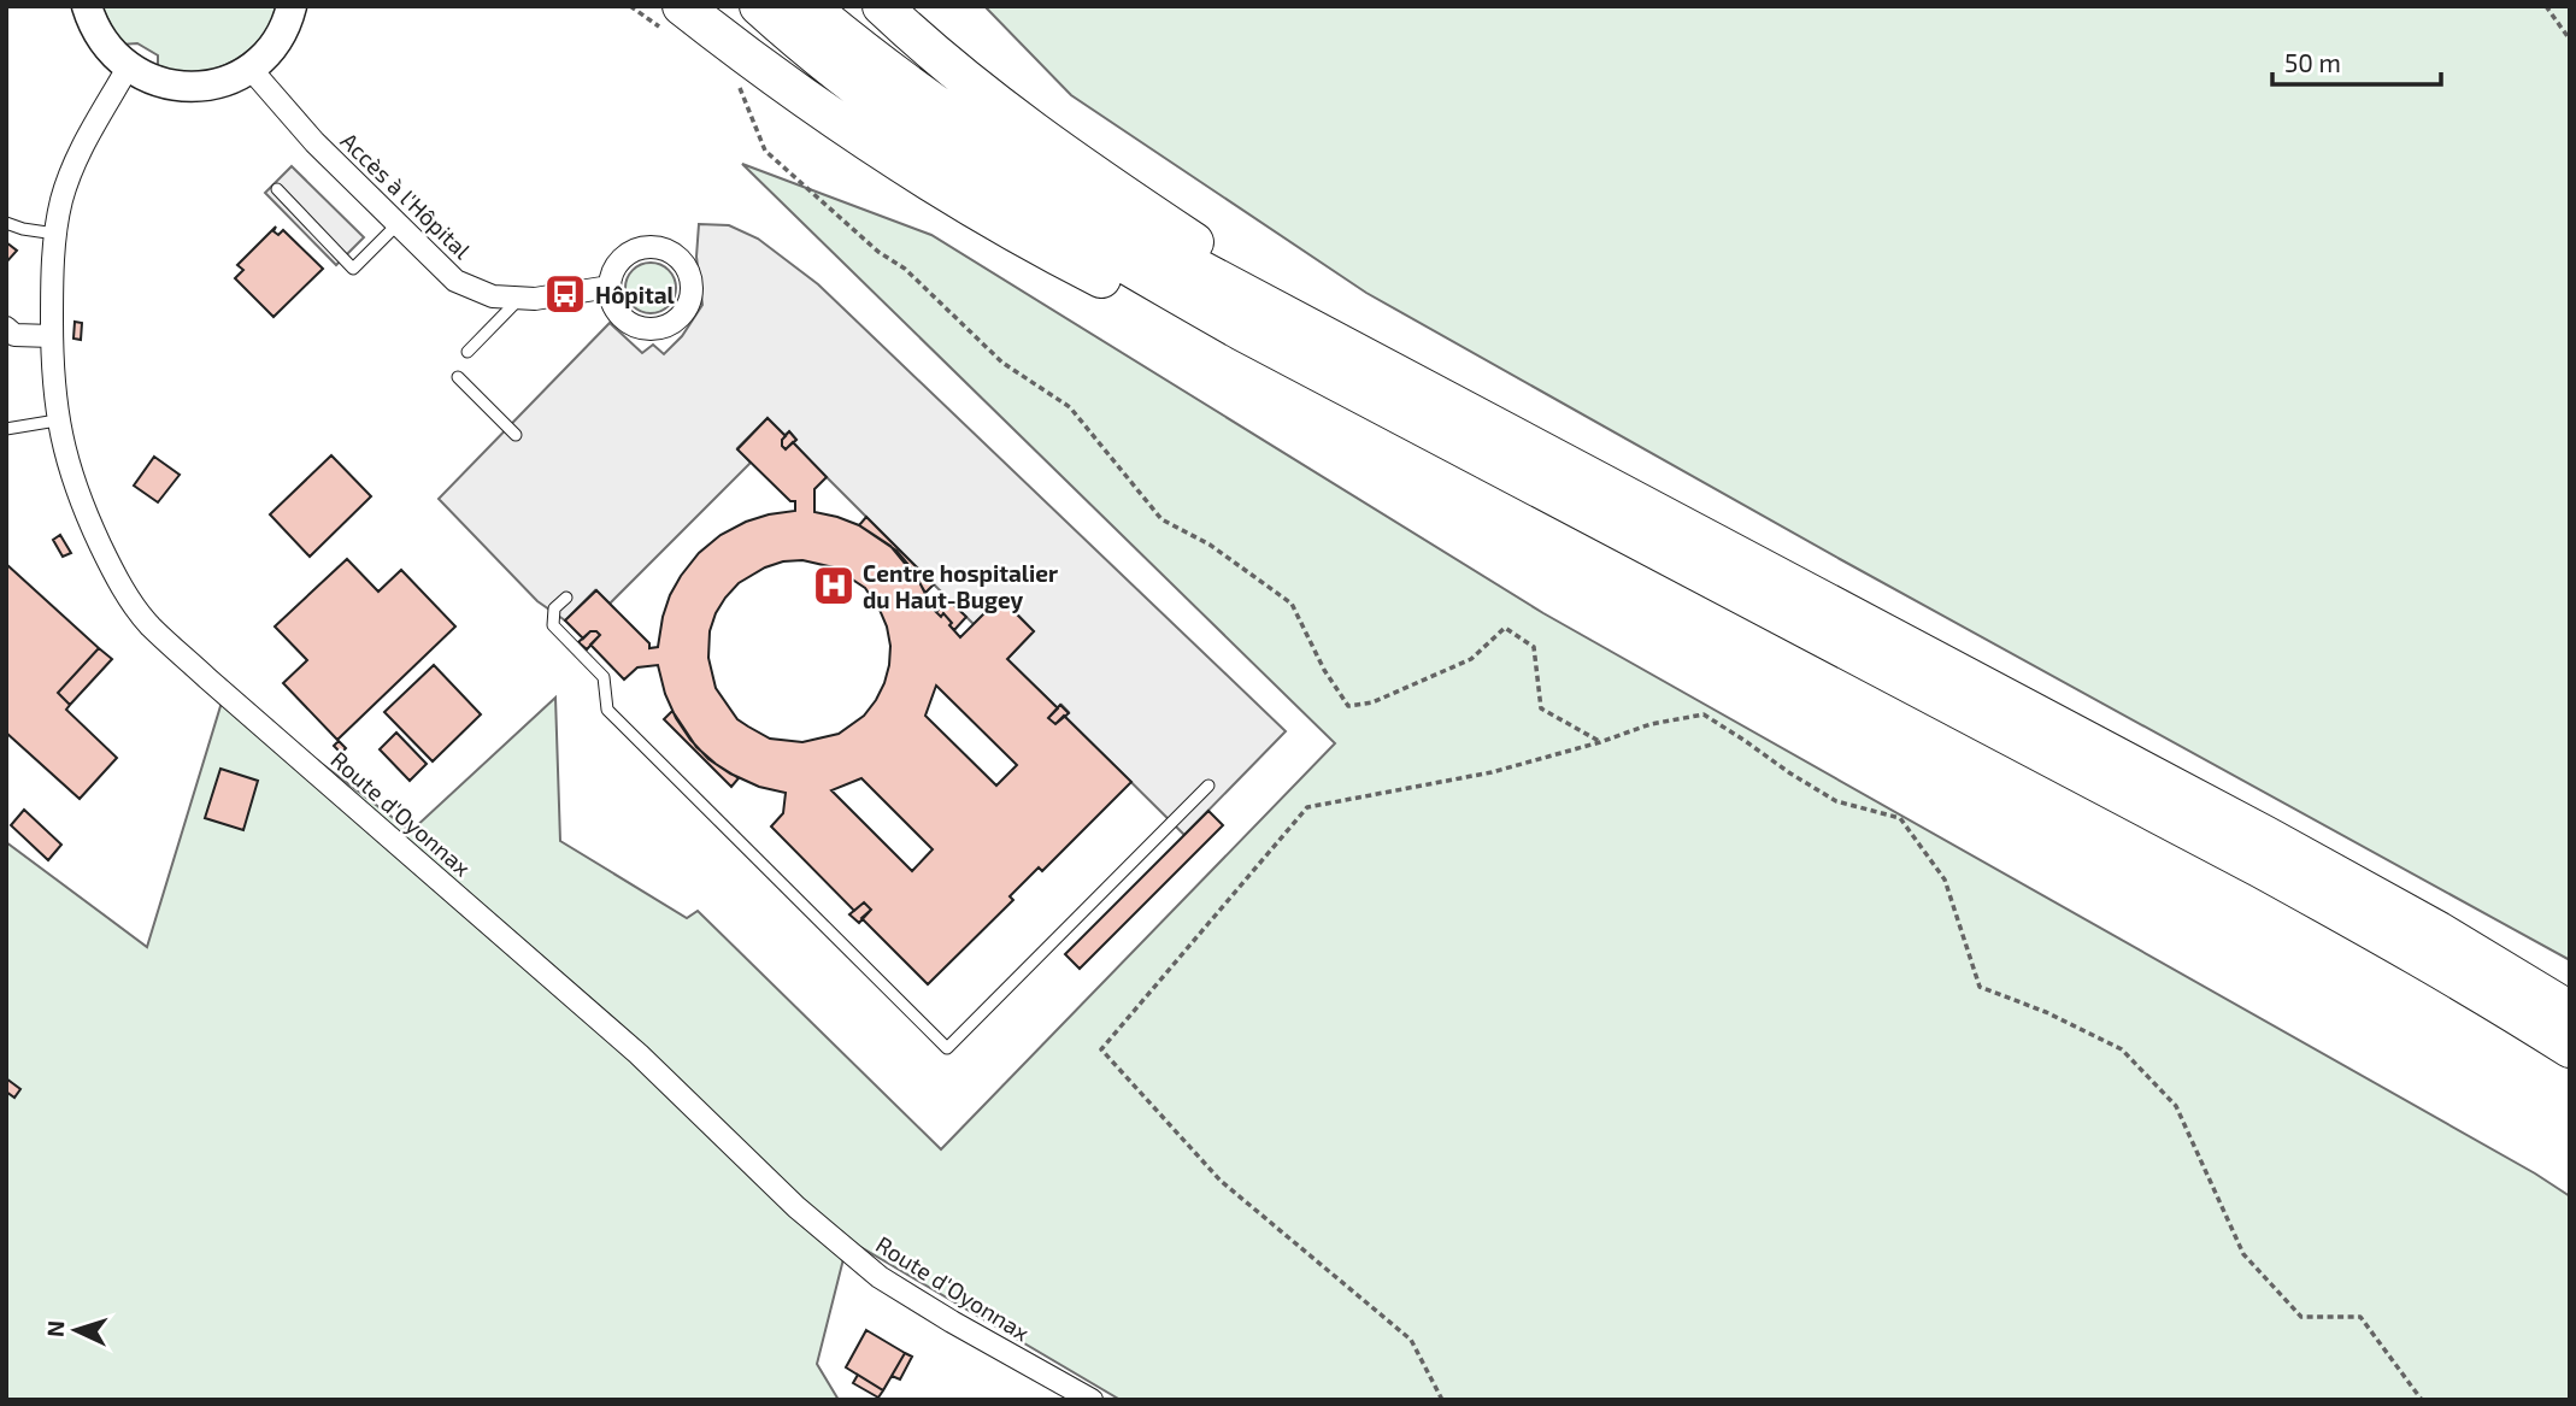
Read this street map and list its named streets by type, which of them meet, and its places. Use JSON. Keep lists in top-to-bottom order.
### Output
{
  "streets": {
    "street": ["Accès à l'Hôpital", "Route d'Oyonnax"]
  },
  "places": {
    "bus stop": ["Hôpital"],
    "hospital": ["Centre hospitalier du Haut-Bugey"]
  },
  "scale_bar": "50 m",
  "north": "left"
}
